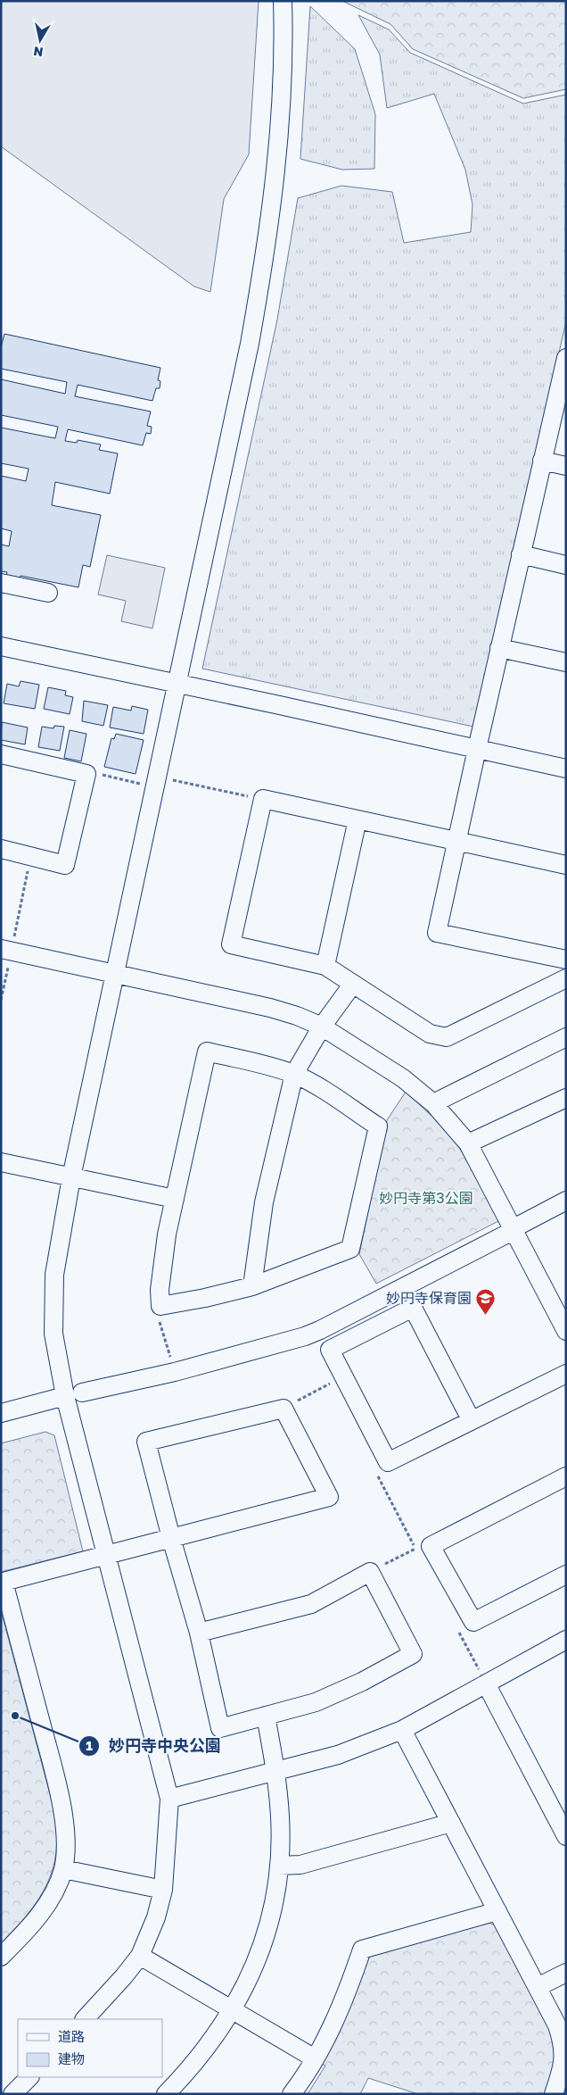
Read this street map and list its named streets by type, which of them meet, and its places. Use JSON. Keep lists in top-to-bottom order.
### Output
{
  "parks": ["妙円寺第3公園"],
  "places": {
    "school or university": ["妙円寺保育園"],
    "other": ["妙円寺中央公園"]
  },
  "legend": ["道路", "建物"],
  "north": "bottom"
}
